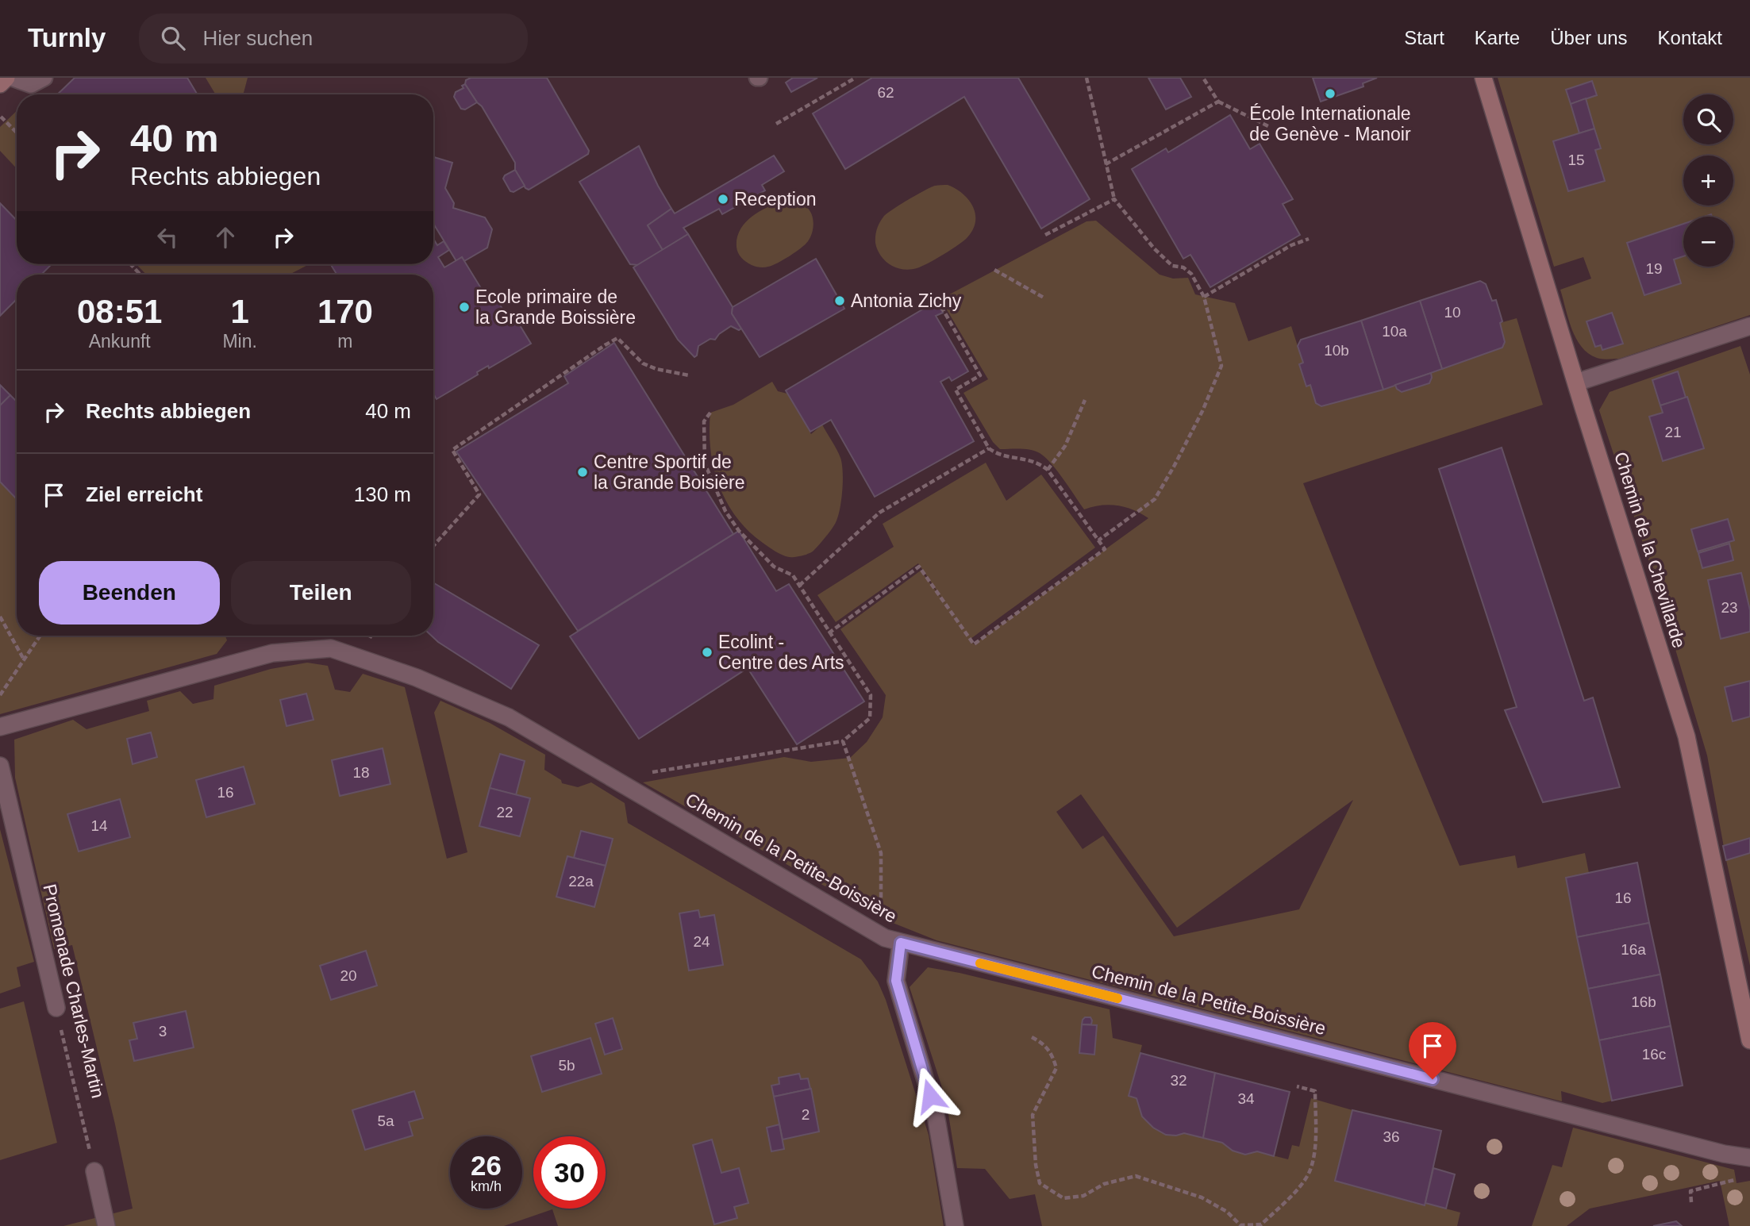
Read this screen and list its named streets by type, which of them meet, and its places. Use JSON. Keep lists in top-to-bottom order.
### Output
{
  "streets": {
    "street": ["Chemin de la Chevillarde", "Chemin de la Petite-Boissière", "Promenade Charles-Martin"]
  },
  "places": [
    "École Internationale de Genève - Manoir",
    "Reception",
    "Antonia Zichy",
    "Ecole primaire de la Grande Boissière",
    "Centre Sportif de la Grande Boisière",
    "Ecolint - Centre des Arts"
  ],
  "house_numbers": [
    "62",
    "15",
    "19",
    "10",
    "10a",
    "10b",
    "21",
    "23",
    "18",
    "16",
    "22",
    "14",
    "22a",
    "16",
    "24",
    "16a",
    "20",
    "16b",
    "3",
    "16c",
    "5b",
    "32",
    "34",
    "2",
    "5a",
    "36"
  ],
  "page": {
    "header": "Turnly",
    "search": "Hier suchen",
    "nav": [
      "Start",
      "Karte",
      "Über uns",
      "Kontakt"
    ],
    "map_buttons": ["+", "−"],
    "turn": ["40 m", "Rechts abbiegen"],
    "eta": [
      "08:51",
      "Ankunft",
      "1",
      "Min.",
      "170",
      "m"
    ],
    "list": [
      {
        "name": "Rechts abbiegen",
        "value": "40 m"
      },
      {
        "name": "Ziel erreicht",
        "value": "130 m"
      }
    ],
    "buttons": ["Beenden", "Teilen"],
    "speed": "26 km/h",
    "limit": "30"
  }
}
